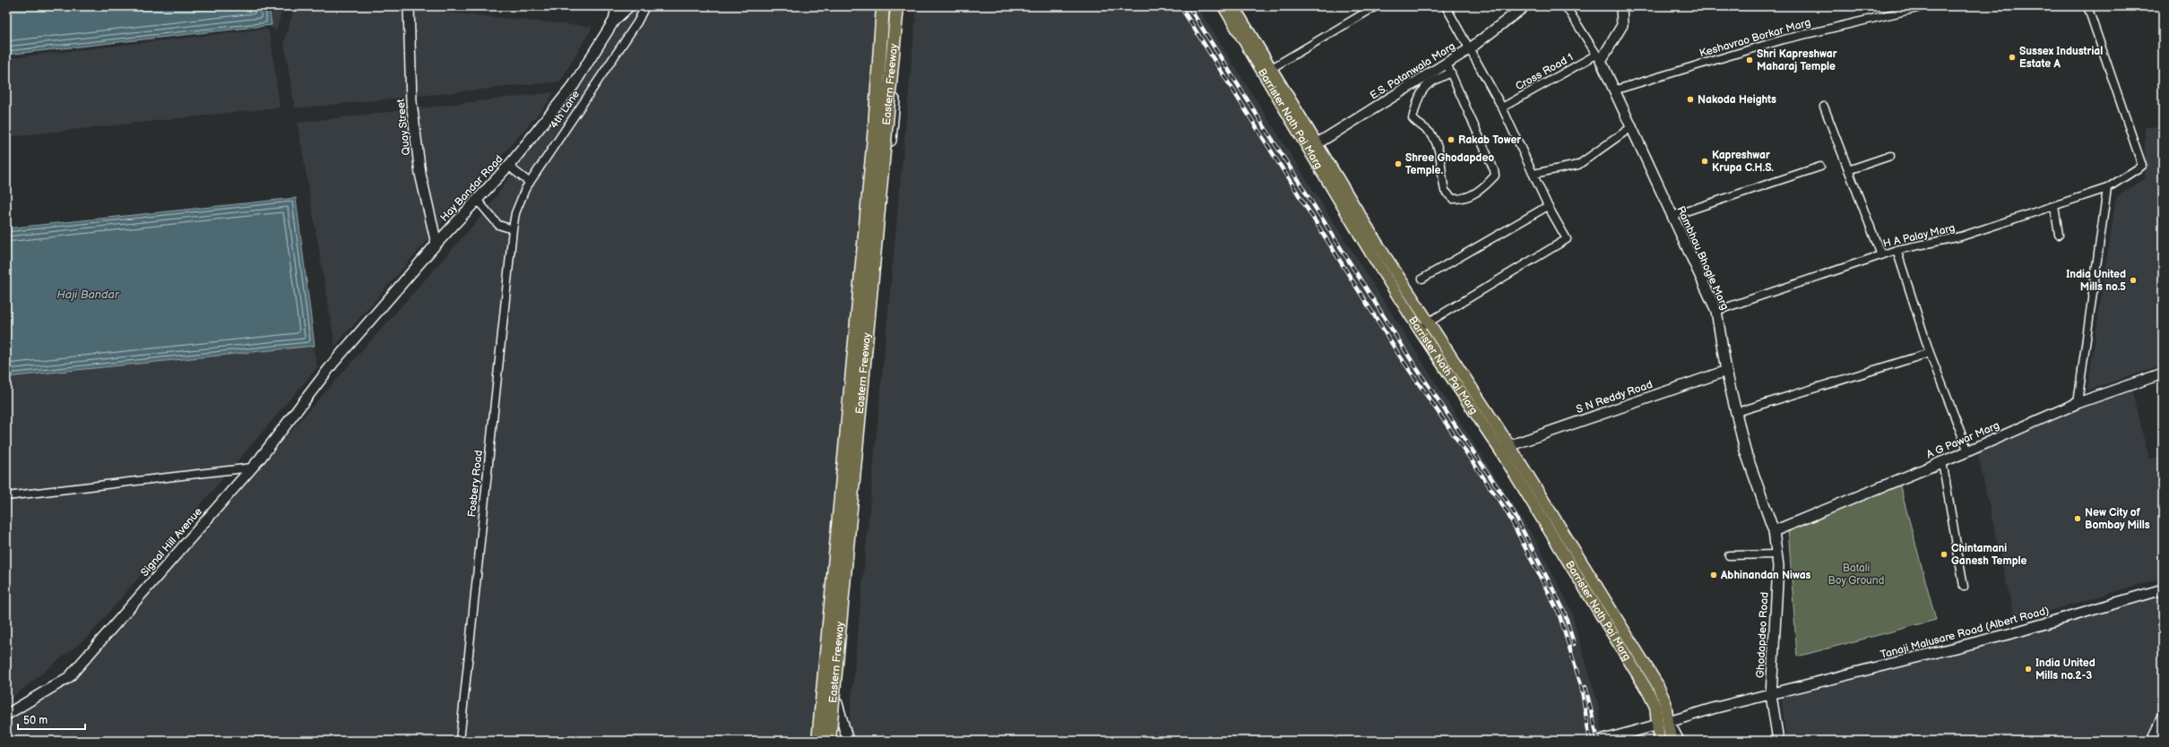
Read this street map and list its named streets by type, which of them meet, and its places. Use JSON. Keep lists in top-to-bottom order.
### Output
{
  "streets": {
    "highway": ["Eastern Freeway"],
    "main road": ["Barrister Nath Pai Marg"],
    "street": [
      "Keshavrao Borkar Marg",
      "E.S. Patanwala Marg",
      "Cross Road 1",
      "4th Lane",
      "Quay Street",
      "Hay Bandar Road",
      "H A Palay Marg",
      "Rambhau Bhogle Marg",
      "S N Reddy Road",
      "A G Pawar Marg",
      "Fosbery Road",
      "Signal Hill Avenue",
      "Tanaji Malusare Road (Albert Road)",
      "Ghodapdeo Road"
    ]
  },
  "crossings": [
    ["Keshavrao Borkar Marg", "Rambhau Bhogle Marg"],
    ["E.S. Patanwala Marg", "Barrister Nath Pai Marg"],
    ["Cross Road 1", "Rambhau Bhogle Marg"],
    ["4th Lane", "Fosbery Road"],
    ["Barrister Nath Pai Marg", "S N Reddy Road"],
    ["Barrister Nath Pai Marg", "Tanaji Malusare Road (Albert Road)"],
    ["Quay Street", "Hay Bandar Road"],
    ["Hay Bandar Road", "Signal Hill Avenue"],
    ["H A Palay Marg", "Rambhau Bhogle Marg"],
    ["Rambhau Bhogle Marg", "S N Reddy Road"],
    ["Rambhau Bhogle Marg", "A G Pawar Marg"],
    ["Rambhau Bhogle Marg", "Ghodapdeo Road"],
    ["A G Pawar Marg", "Ghodapdeo Road"],
    ["Tanaji Malusare Road (Albert Road)", "Ghodapdeo Road"]
  ],
  "water": ["Haji Bandar"],
  "parks": ["Batali Boy Ground"],
  "places": [
    "Sussex Industrial Estate A",
    "Shri Kapreshwar Maharaj Temple",
    "Nakoda Heights",
    "Rakab Tower",
    "Kapreshwar Krupa C.H.S.",
    "Shree Ghodapdeo Temple.",
    "India United Mills no.5",
    "New City of Bombay Mills",
    "Chintamani Ganesh Temple",
    "Abhinandan Niwas",
    "India United Mills no.2-3"
  ],
  "scale_bar": "50 m"
}
